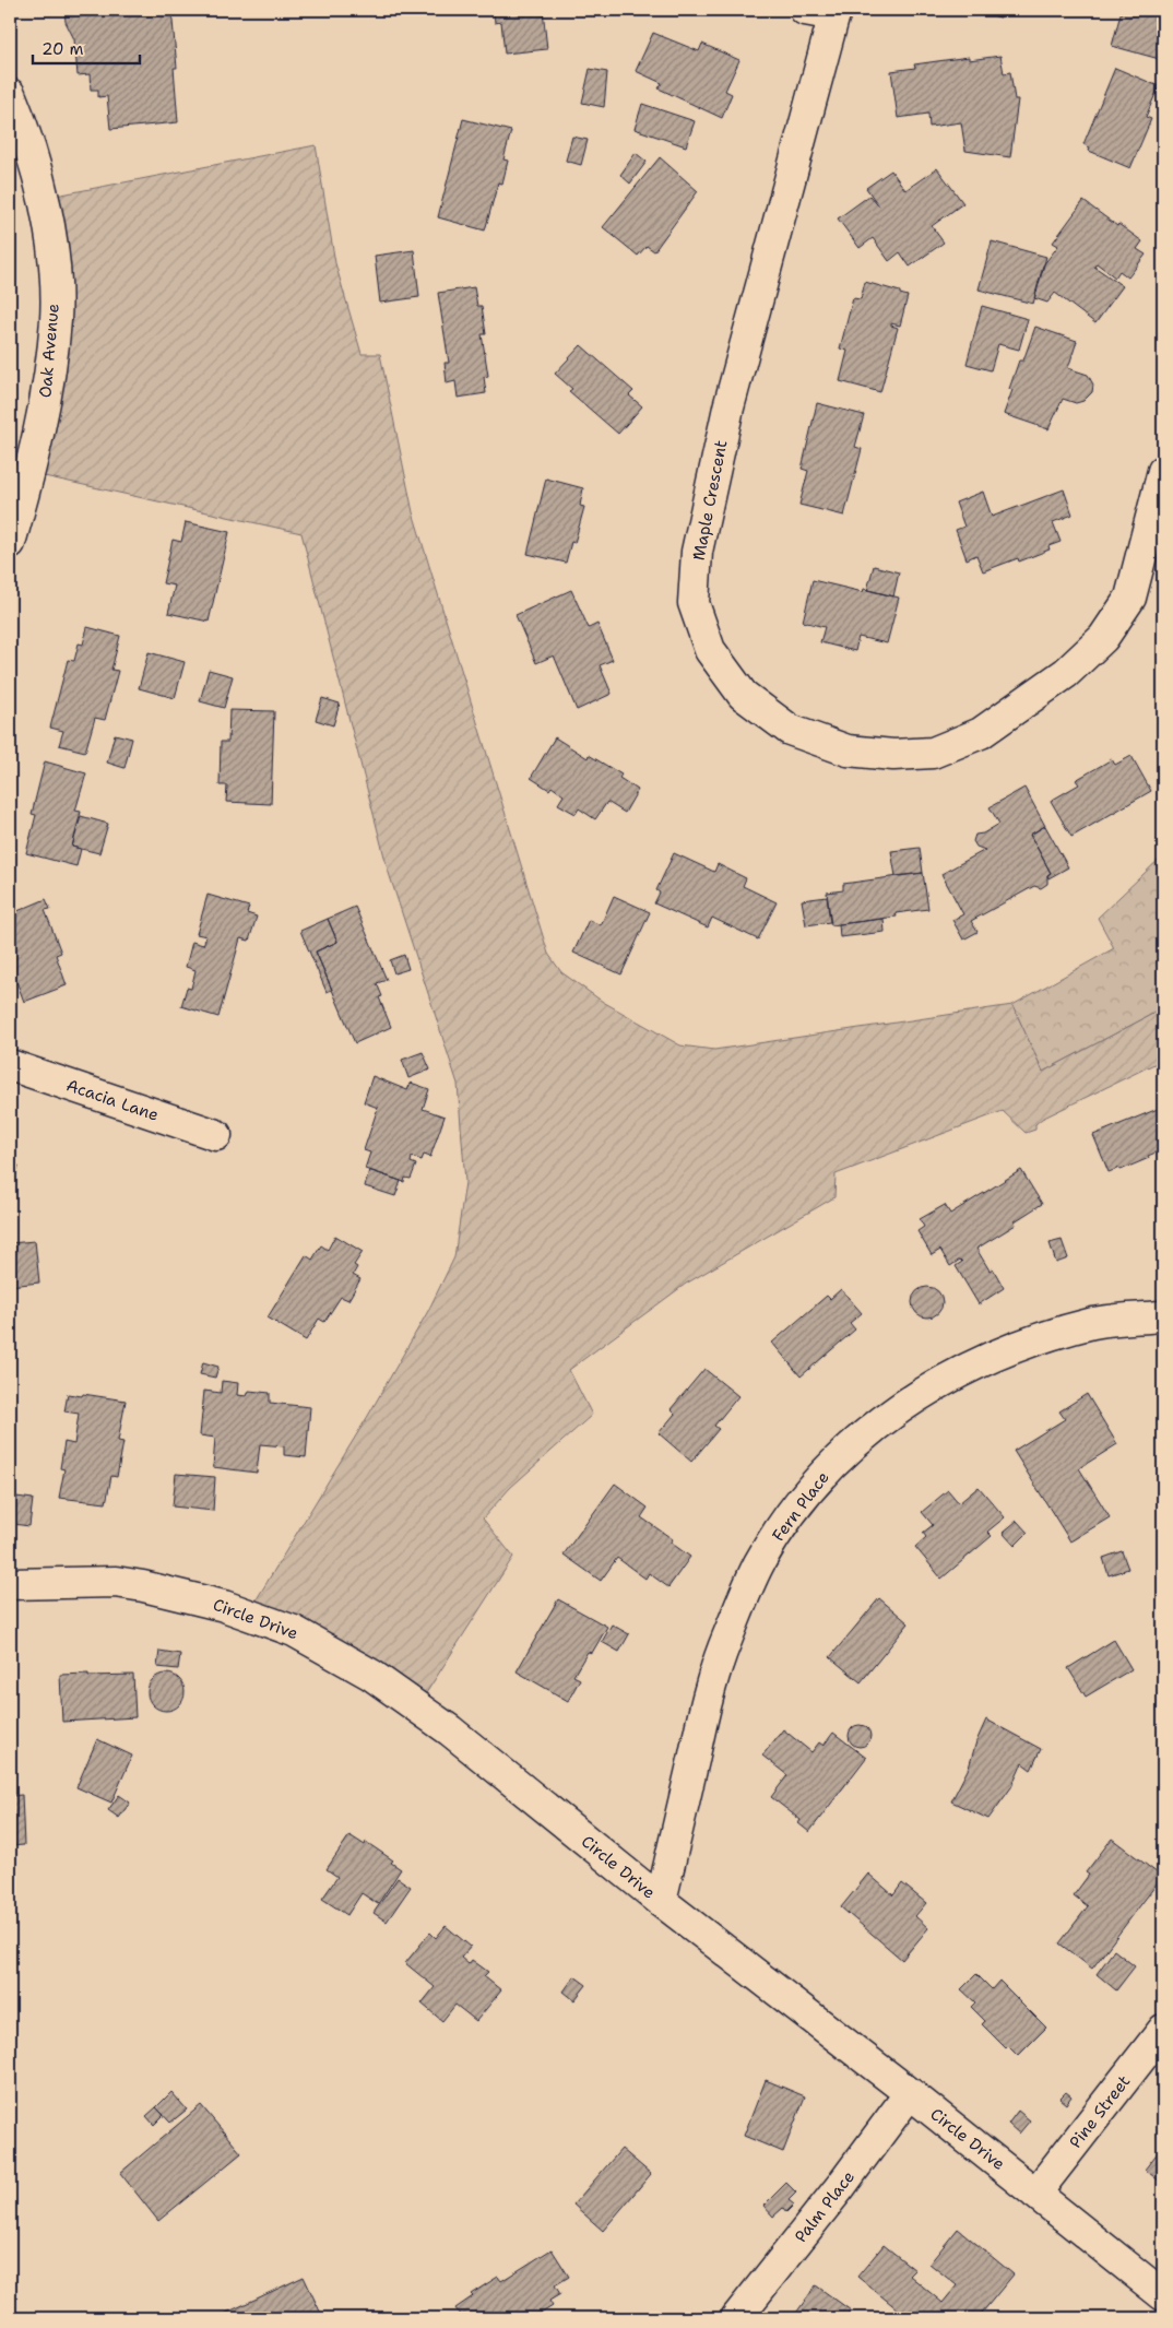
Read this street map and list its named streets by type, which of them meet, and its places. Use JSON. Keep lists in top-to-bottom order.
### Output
{
  "streets": {
    "street": [
      "Oak Avenue",
      "Maple Crescent",
      "Acacia Lane",
      "Fern Place",
      "Circle Drive",
      "Pine Street",
      "Palm Place"
    ]
  },
  "crossings": [
    ["Fern Place", "Circle Drive"],
    ["Circle Drive", "Pine Street"],
    ["Circle Drive", "Palm Place"]
  ],
  "scale_bar": "20 m"
}
